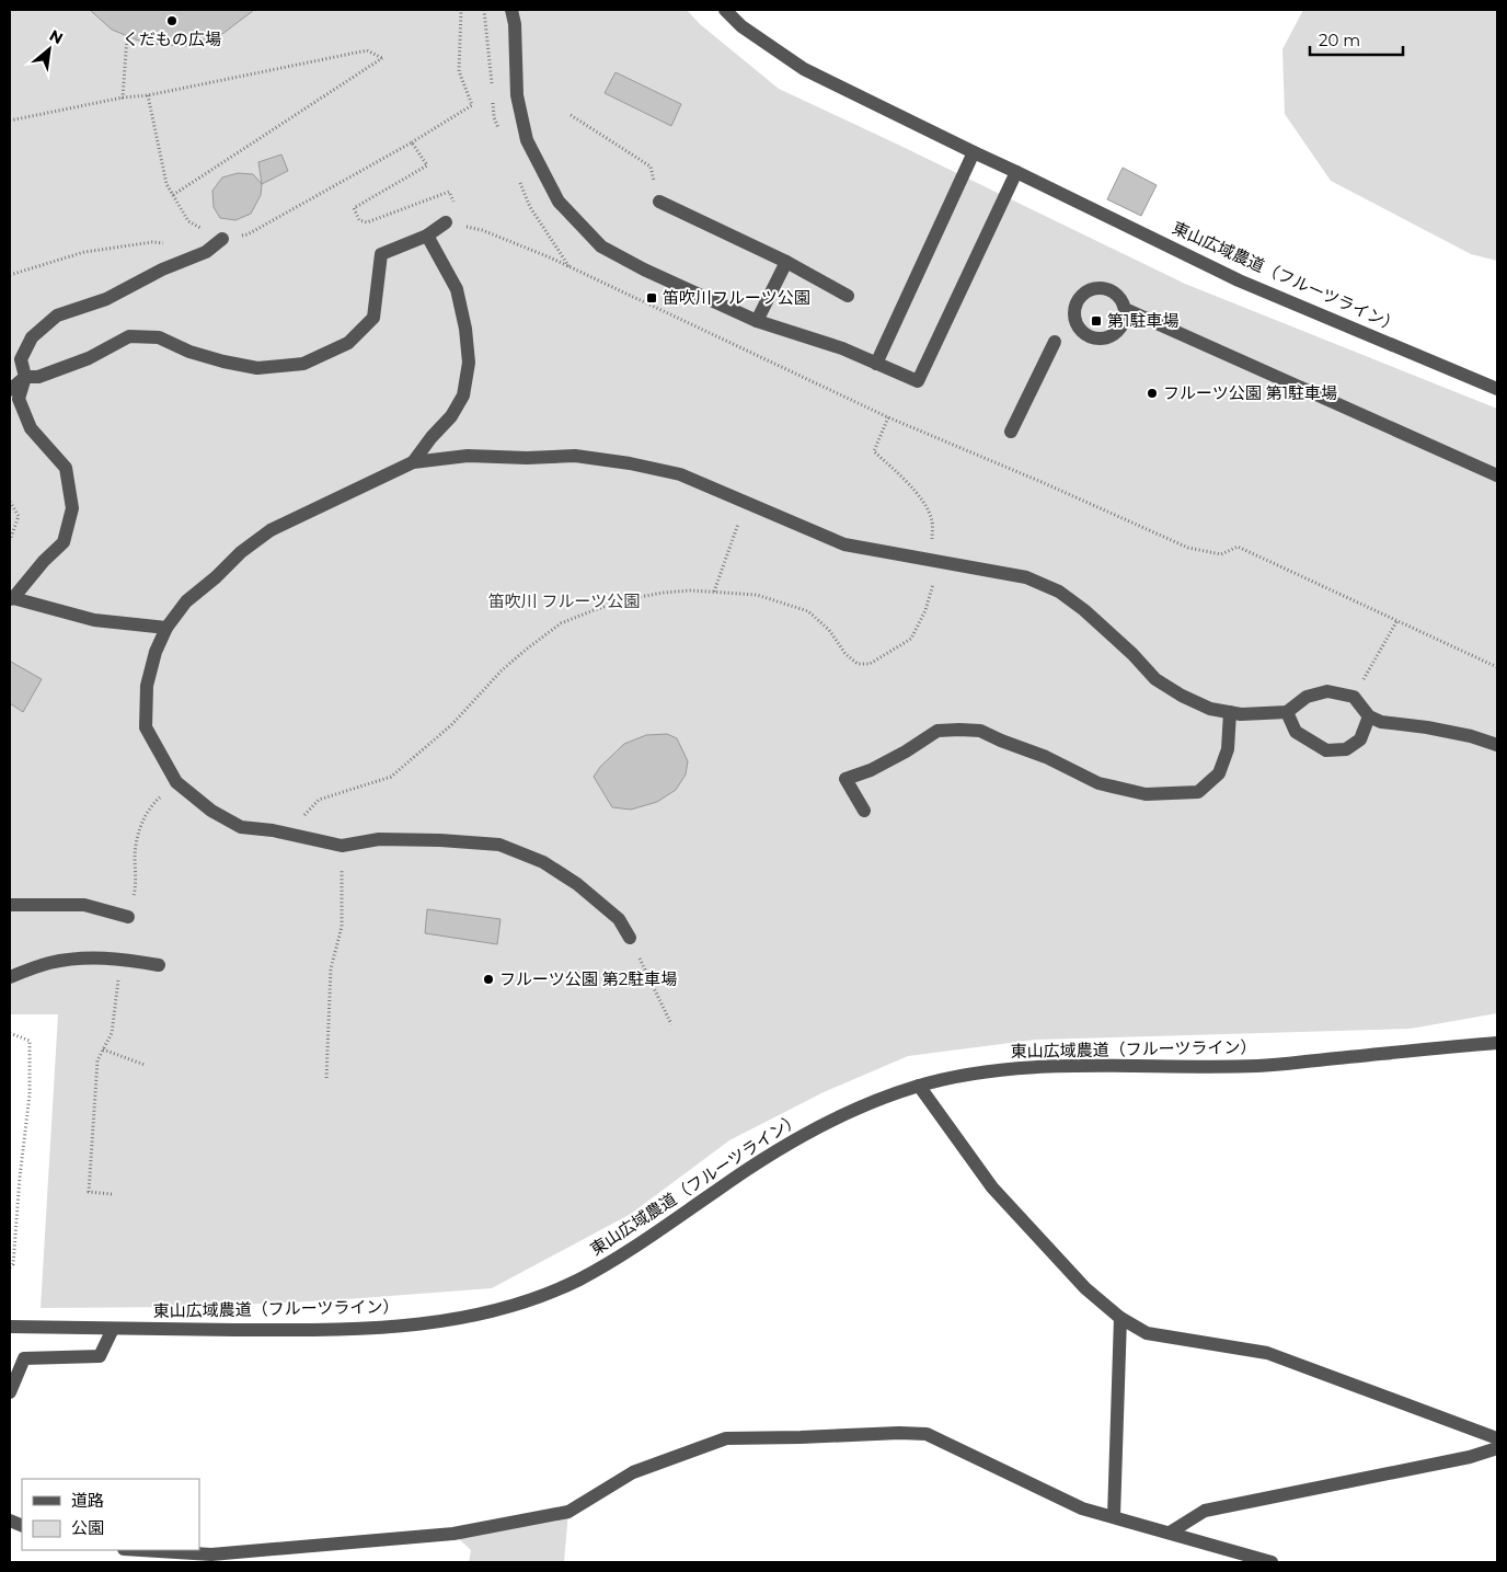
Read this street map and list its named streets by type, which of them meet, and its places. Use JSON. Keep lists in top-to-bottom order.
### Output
{
  "streets": {
    "street": ["東山広域農道（フルーツライン）"]
  },
  "parks": ["笛吹川 フルーツ公園"],
  "places": {
    "other": ["くだもの広場", "フルーツ公園 第1駐車場", "フルーツ公園 第2駐車場"],
    "transit": ["笛吹川フルーツ公園", "第1駐車場"]
  },
  "legend": ["道路", "公園"],
  "scale_bar": "20 m",
  "north": "top right"
}
